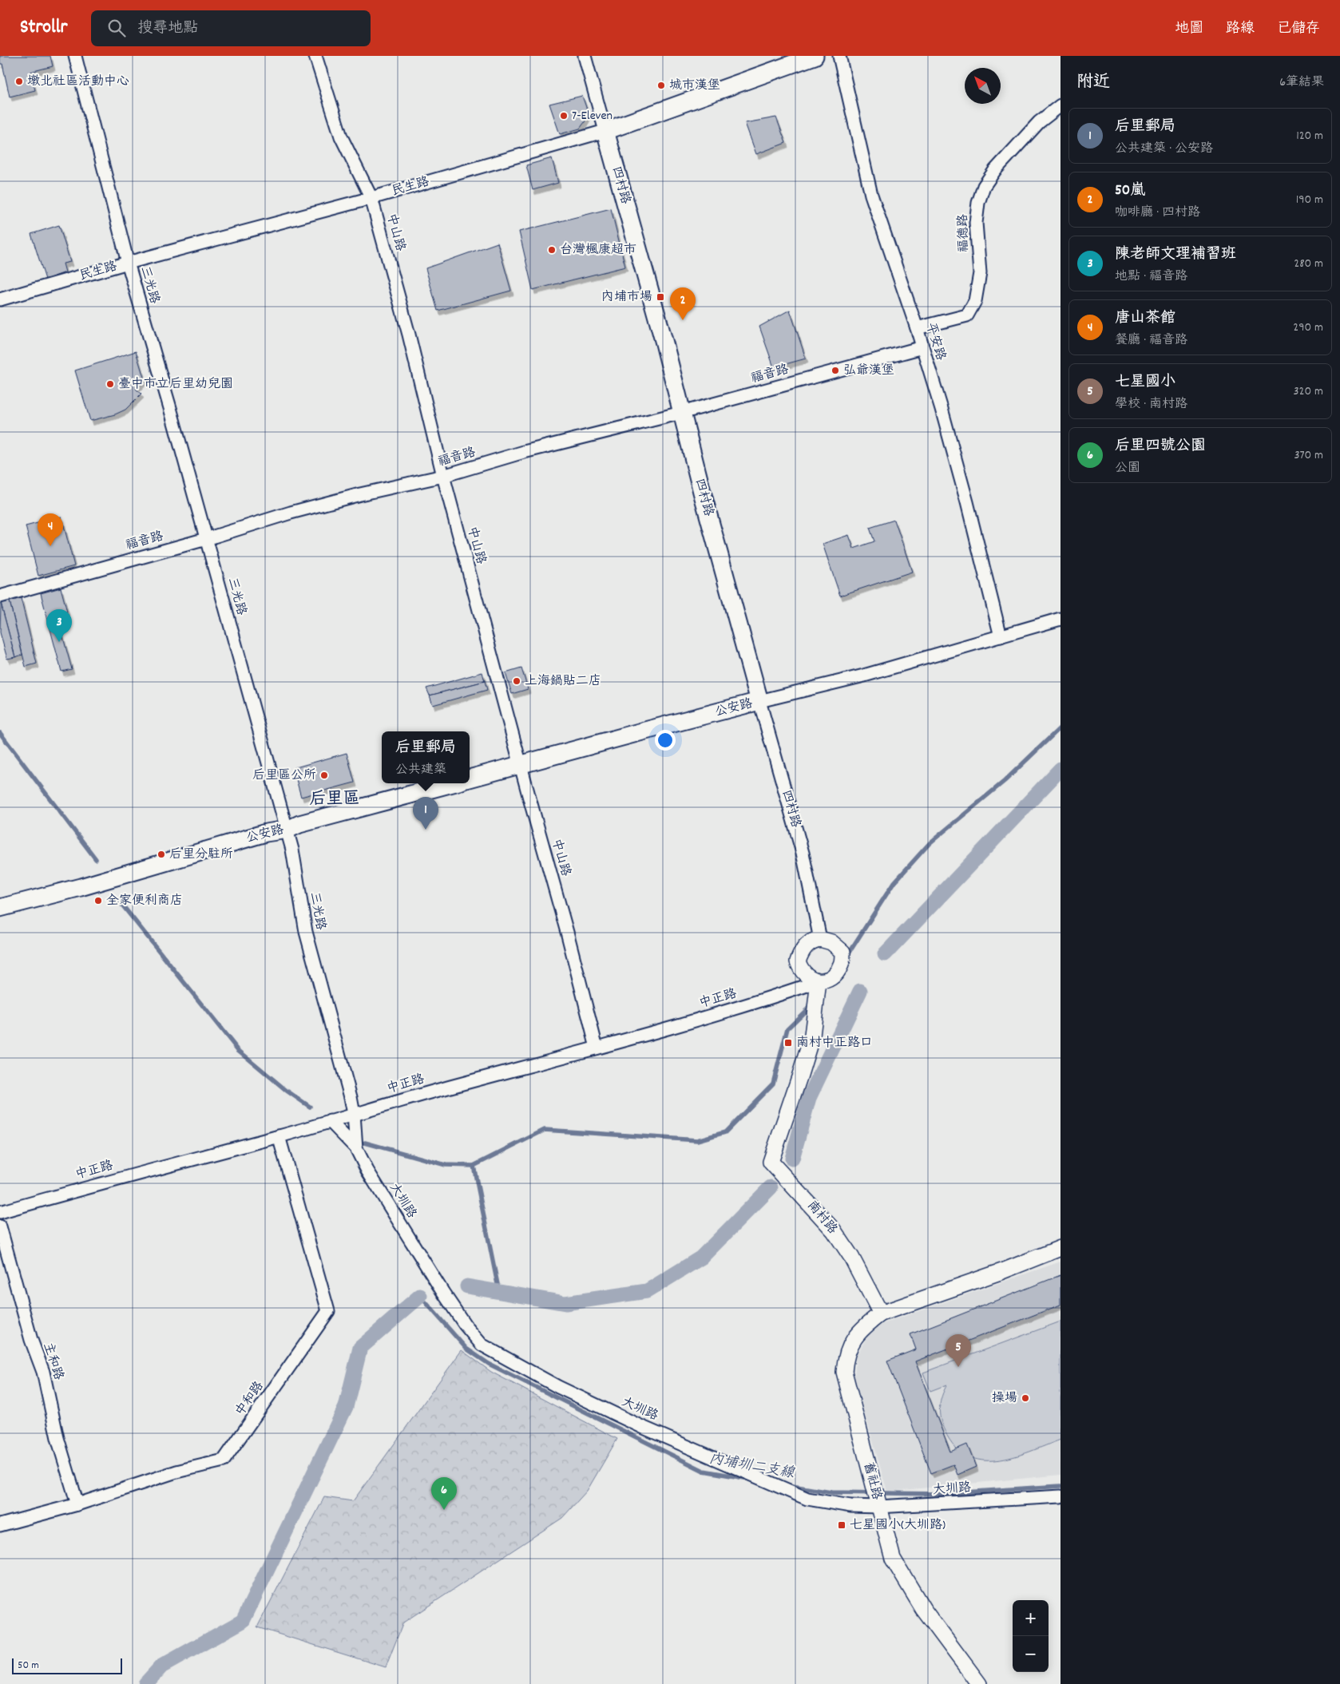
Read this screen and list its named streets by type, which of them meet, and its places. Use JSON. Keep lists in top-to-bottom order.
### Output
{
  "streets": {
    "main road": ["四村路", "民生路", "公安路"],
    "street": [
      "中山路",
      "福德路",
      "三光路",
      "平安路",
      "福音路",
      "中正路",
      "大圳路",
      "南村路",
      "主和路",
      "中和路",
      "舊社路"
    ]
  },
  "crossings": [
    ["四村路", "民生路"],
    ["四村路", "福音路"],
    ["四村路", "公安路"],
    ["四村路", "中正路"],
    ["四村路", "南村路"],
    ["民生路", "中山路"],
    ["民生路", "三光路"],
    ["中山路", "福音路"],
    ["中山路", "公安路"],
    ["中山路", "中正路"],
    ["福德路", "平安路"],
    ["三光路", "福音路"],
    ["三光路", "公安路"],
    ["三光路", "中正路"],
    ["三光路", "大圳路"],
    ["平安路", "福音路"],
    ["平安路", "公安路"],
    ["中正路", "大圳路"],
    ["中正路", "南村路"],
    ["中正路", "中和路"],
    ["大圳路", "舊社路"],
    ["南村路", "舊社路"],
    ["主和路", "中和路"]
  ],
  "districts": ["后里區"],
  "water": ["內埔圳二支線"],
  "places": {
    "other": [
      "墩北社區活動中心",
      "城市漢堡",
      "7-Eleven",
      "台灣楓康超市",
      "弘爺漢堡",
      "臺中市立后里幼兒園",
      "上海鍋貼二店",
      "后里區公所",
      "后里分駐所",
      "全家便利商店",
      "操場"
    ],
    "transit": ["內埔市場", "南村中正路口", "七星國小(大圳路)"]
  },
  "scale_bar": "50 m",
  "north": "top left",
  "page": {
    "header": "Strollr",
    "search": "搜尋地點",
    "nav": ["地圖", "路線", "已儲存"],
    "heading": ["附近", "6筆結果"],
    "list": [
      {
        "mark": "1",
        "name": "后里郵局",
        "note": "公共建築 · 公安路",
        "value": "120 m"
      },
      {
        "mark": "2",
        "name": "50嵐",
        "note": "咖啡廳 · 四村路",
        "value": "190 m"
      },
      {
        "mark": "3",
        "name": "陳老師文理補習班",
        "note": "地點 · 福音路",
        "value": "280 m"
      },
      {
        "mark": "4",
        "name": "唐山茶館",
        "note": "餐廳 · 福音路",
        "value": "290 m"
      },
      {
        "mark": "5",
        "name": "七星國小",
        "note": "學校 · 南村路",
        "value": "320 m"
      },
      {
        "mark": "6",
        "name": "后里四號公園",
        "note": "公園",
        "value": "370 m"
      }
    ],
    "pins": [
      "2",
      "4",
      "3",
      "1",
      "5",
      "6"
    ],
    "popup": ["后里郵局", "公共建築"],
    "map_buttons": ["+", "−"],
    "scale": "50 m"
  }
}
